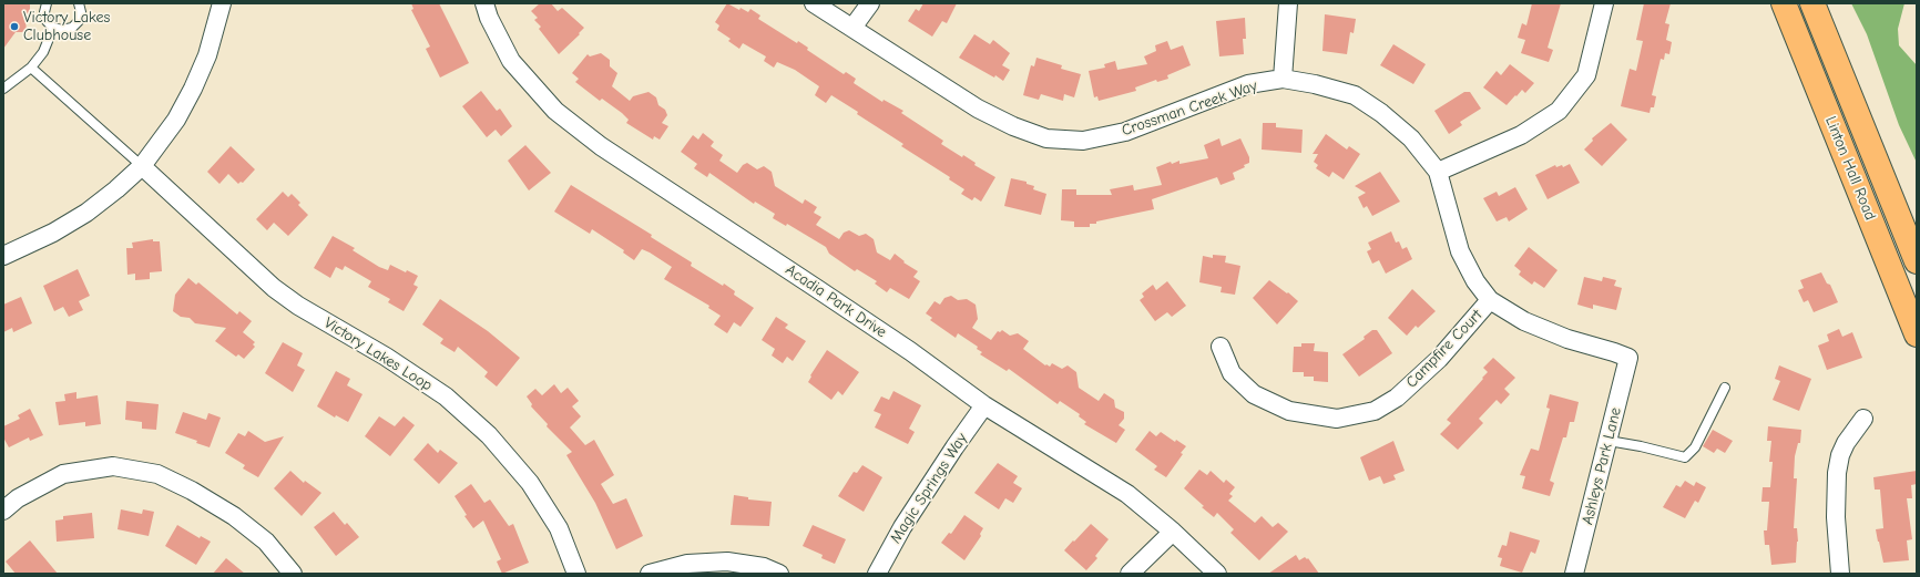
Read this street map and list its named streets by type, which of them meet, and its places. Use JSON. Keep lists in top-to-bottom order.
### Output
{
  "streets": {
    "main road": ["Linton Hall Road"],
    "street": [
      "Crossman Creek Way",
      "Acadia Park Drive",
      "Campfire Court",
      "Victory Lakes Loop",
      "Ashleys Park Lane",
      "Magic Springs Way"
    ]
  },
  "crossings": [
    ["Crossman Creek Way", "Campfire Court"],
    ["Crossman Creek Way", "Ashleys Park Lane"],
    ["Acadia Park Drive", "Magic Springs Way"]
  ],
  "places": ["Victory Lakes Clubhouse"]
}
